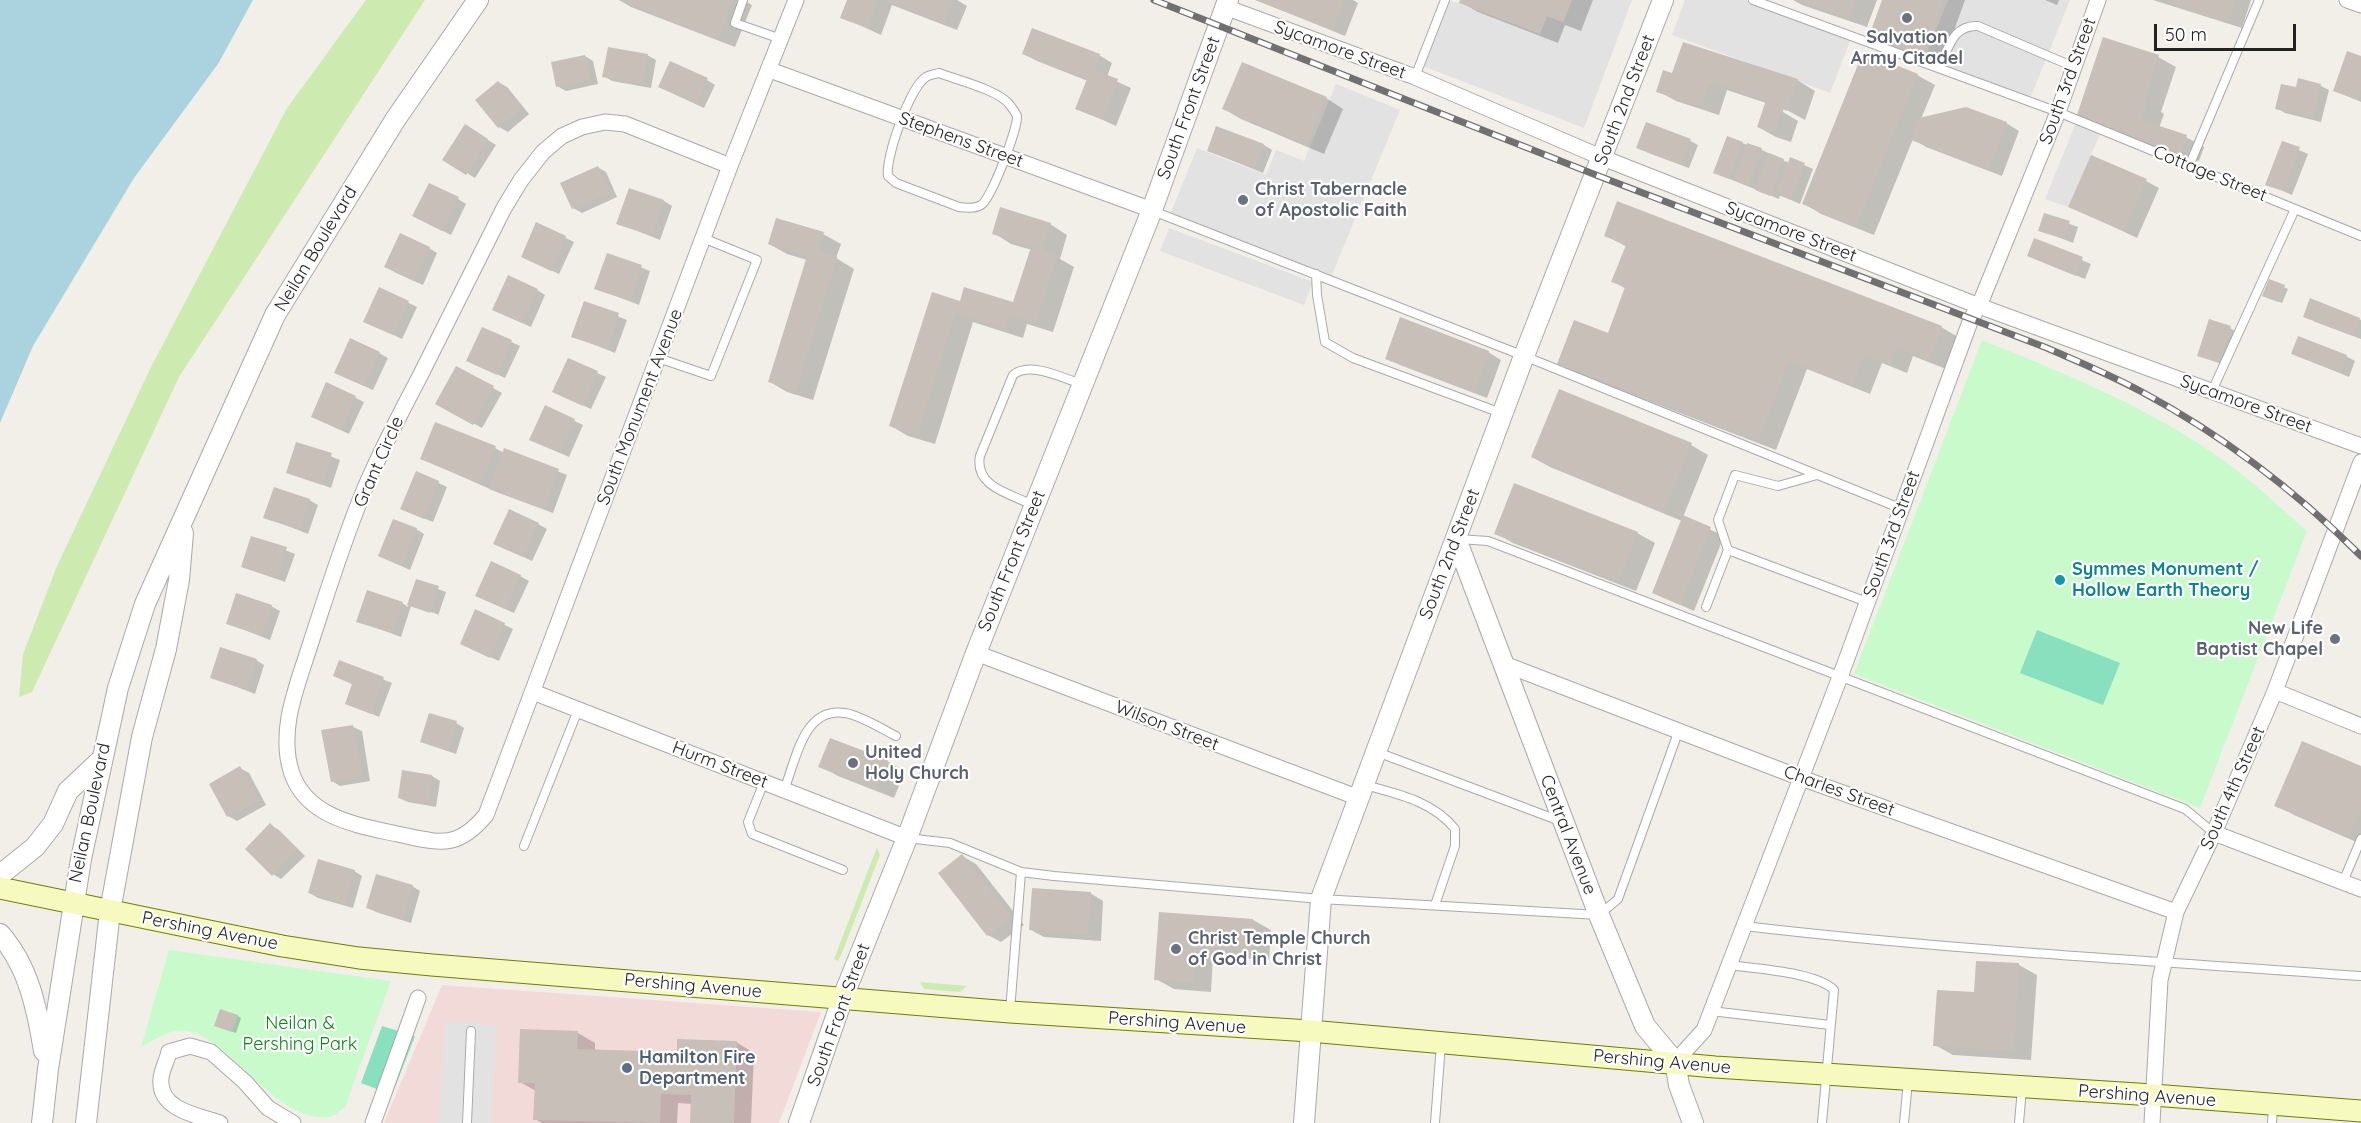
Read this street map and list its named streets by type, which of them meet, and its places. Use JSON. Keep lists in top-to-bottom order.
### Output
{
  "streets": {
    "main road": ["Pershing Avenue"],
    "street": [
      "Sycamore Street",
      "South 3rd Street",
      "South 2nd Street",
      "South Front Street",
      "Stephens Street",
      "Neilan Boulevard",
      "South Monument Avenue",
      "Grant Circle",
      "Wilson Street",
      "Hurm Street",
      "South 4th Street",
      "Charles Street",
      "Central Avenue"
    ],
    "lane": ["Cottage Street"]
  },
  "crossings": [
    ["Sycamore Street", "South 3rd Street"],
    ["Sycamore Street", "South 2nd Street"],
    ["Sycamore Street", "South Front Street"],
    ["South 3rd Street", "Cottage Street"],
    ["South 3rd Street", "Charles Street"],
    ["South 3rd Street", "Central Avenue"],
    ["South 3rd Street", "Pershing Avenue"],
    ["South 2nd Street", "Wilson Street"],
    ["South 2nd Street", "Central Avenue"],
    ["South 2nd Street", "Pershing Avenue"],
    ["South Front Street", "Stephens Street"],
    ["South Front Street", "Wilson Street"],
    ["South Front Street", "Hurm Street"],
    ["South Front Street", "Pershing Avenue"],
    ["Stephens Street", "South Monument Avenue"],
    ["Neilan Boulevard", "Pershing Avenue"],
    ["South Monument Avenue", "Grant Circle"],
    ["South Monument Avenue", "Hurm Street"],
    ["South 4th Street", "Charles Street"],
    ["South 4th Street", "Pershing Avenue"],
    ["Charles Street", "Central Avenue"],
    ["Central Avenue", "Pershing Avenue"]
  ],
  "parks": ["Neilan & Pershing Park"],
  "places": [
    "Salvation Army Citadel",
    "Christ Tabernacle of Apostolic Faith",
    "Symmes Monument / Hollow Earth Theory",
    "New Life Baptist Chapel",
    "United Holy Church",
    "Christ Temple Church of God in Christ",
    "Hamilton Fire Department"
  ],
  "scale_bar": "50 m"
}
